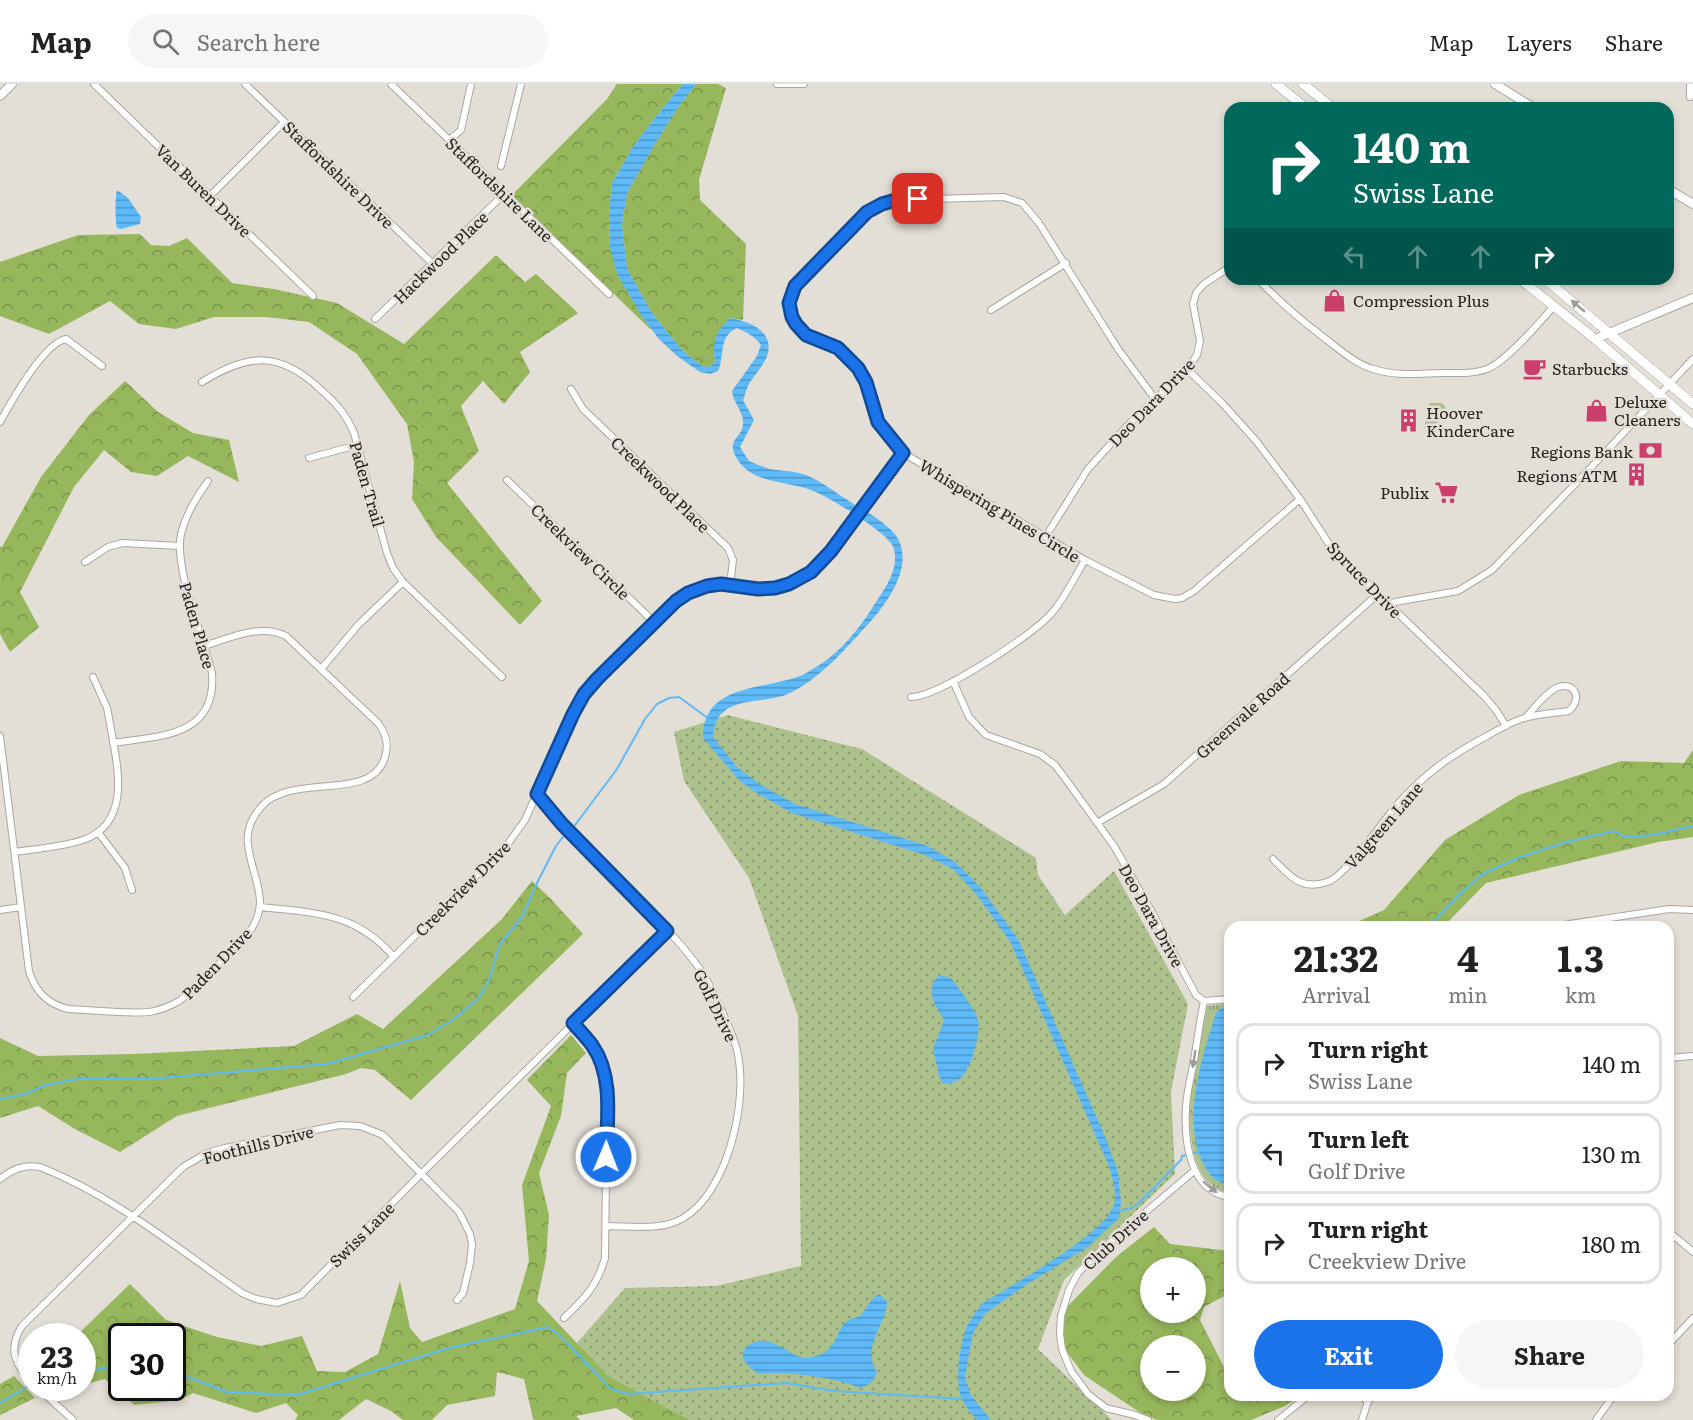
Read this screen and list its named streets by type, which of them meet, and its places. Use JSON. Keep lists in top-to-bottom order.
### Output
{
  "streets": {
    "street": [
      "Staffordshire Drive",
      "Staffordshire Lane",
      "Van Buren Drive",
      "Hackwood Place",
      "Deo Dara Drive",
      "Paden Trail",
      "Creekwood Place",
      "Whispering Pines Circle",
      "Creekview Circle",
      "Spruce Drive",
      "Paden Place",
      "Greenvale Road",
      "Valgreen Lane",
      "Creekview Drive",
      "Paden Drive",
      "Golf Drive",
      "Foothills Drive",
      "Swiss Lane",
      "Club Drive"
    ]
  },
  "crossings": [
    ["Staffordshire Drive", "Hackwood Place"],
    ["Staffordshire Lane", "Hackwood Place"],
    ["Deo Dara Drive", "Whispering Pines Circle"],
    ["Deo Dara Drive", "Spruce Drive"],
    ["Deo Dara Drive", "Greenvale Road"],
    ["Creekwood Place", "Creekview Drive"],
    ["Whispering Pines Circle", "Spruce Drive"],
    ["Whispering Pines Circle", "Creekview Drive"],
    ["Creekview Circle", "Creekview Drive"],
    ["Spruce Drive", "Greenvale Road"],
    ["Spruce Drive", "Valgreen Lane"],
    ["Paden Place", "Paden Drive"],
    ["Creekview Drive", "Golf Drive"],
    ["Golf Drive", "Swiss Lane"],
    ["Foothills Drive", "Swiss Lane"]
  ],
  "places": {
    "shop": ["Compression Plus", "Deluxe Cleaners"],
    "cafe": ["Starbucks"],
    "building": ["Hoover KinderCare", "Regions ATM"],
    "bank": ["Regions Bank"],
    "supermarket": ["Publix"]
  },
  "page": {
    "header": "Map",
    "search": "Search here",
    "nav": ["Map", "Layers", "Share"],
    "turn": ["140 m", "Swiss Lane"],
    "eta": [
      "21:32",
      "Arrival",
      "4",
      "min",
      "1.3",
      "km"
    ],
    "list": [
      {
        "name": "Turn right",
        "note": "Swiss Lane",
        "value": "140 m"
      },
      {
        "name": "Turn left",
        "note": "Golf Drive",
        "value": "130 m"
      },
      {
        "name": "Turn right",
        "note": "Creekview Drive",
        "value": "180 m"
      }
    ],
    "map_buttons": ["+", "−"],
    "buttons": ["Exit", "Share"],
    "speed": "23 km/h",
    "limit": "30"
  }
}
